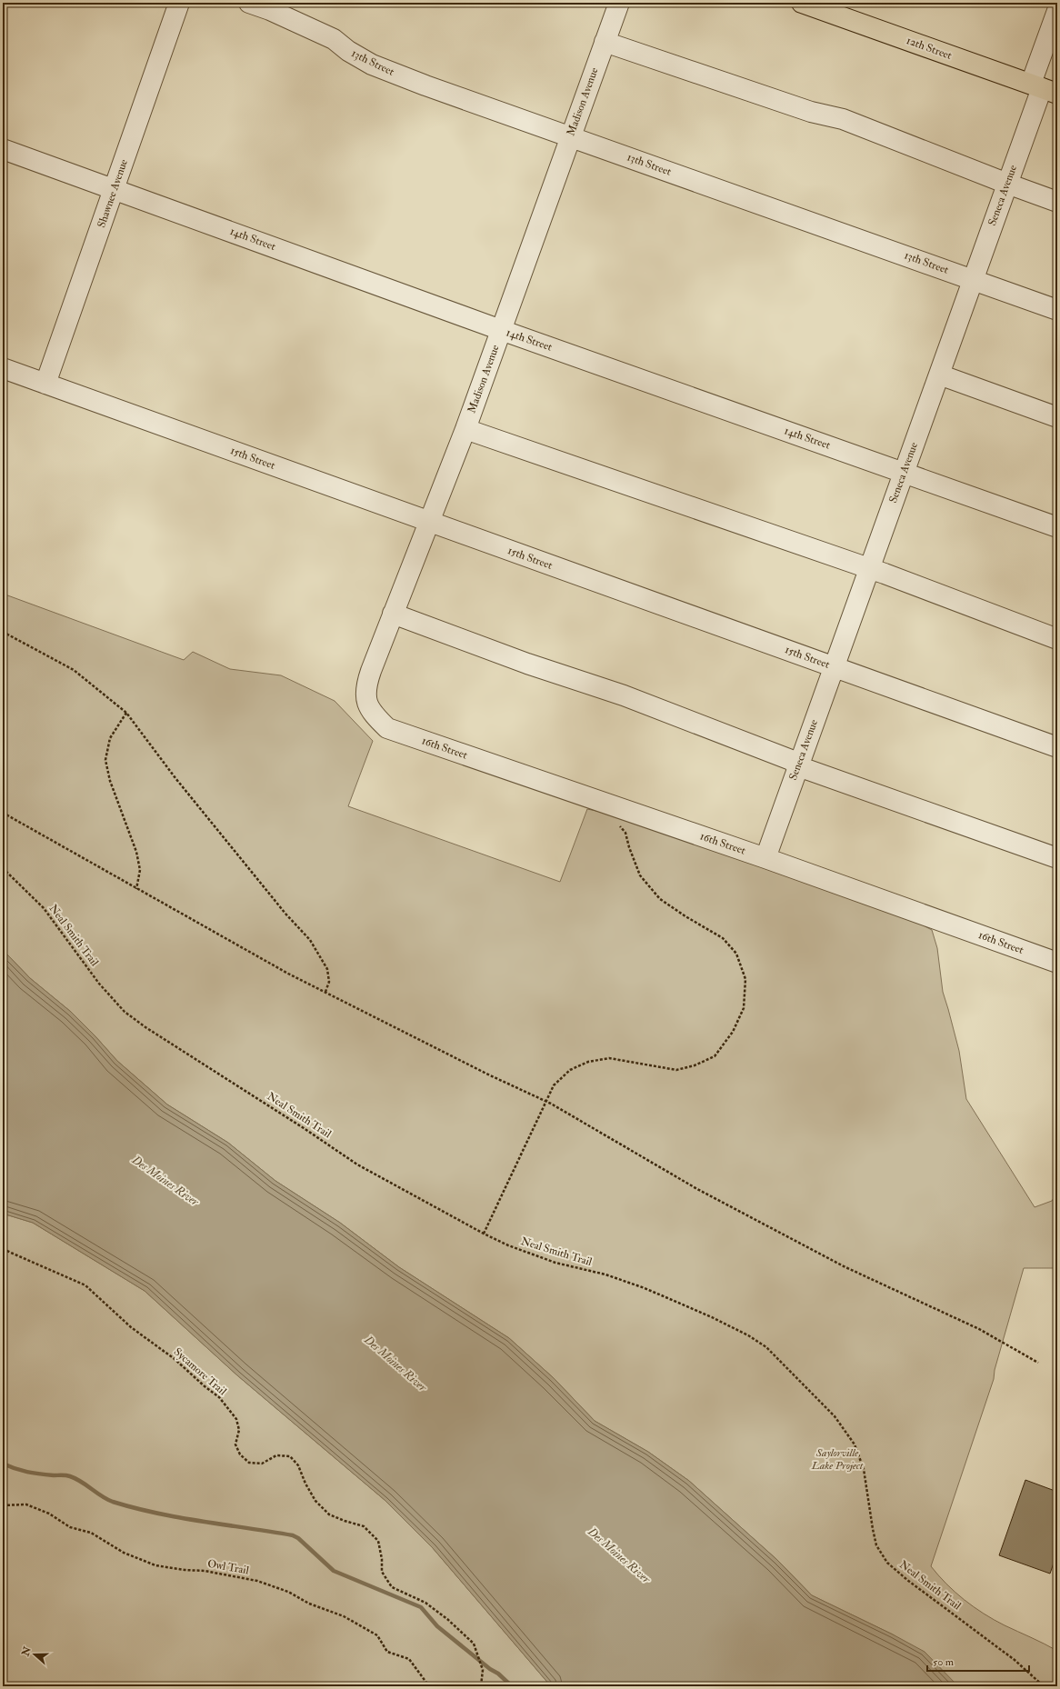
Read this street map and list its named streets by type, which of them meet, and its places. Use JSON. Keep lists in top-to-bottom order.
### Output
{
  "streets": {
    "main road": ["12th Street"],
    "street": [
      "13th Street",
      "Madison Avenue",
      "Shawnee Avenue",
      "Seneca Avenue",
      "14th Street",
      "15th Street",
      "16th Street"
    ],
    "path": ["Neal Smith Trail", "Sycamore Trail", "Owl Trail"]
  },
  "crossings": [
    ["12th Street", "Seneca Avenue"],
    ["13th Street", "Madison Avenue"],
    ["13th Street", "Seneca Avenue"],
    ["Madison Avenue", "14th Street"],
    ["Madison Avenue", "15th Street"],
    ["Madison Avenue", "16th Street"],
    ["Shawnee Avenue", "14th Street"],
    ["Shawnee Avenue", "15th Street"],
    ["Seneca Avenue", "14th Street"],
    ["Seneca Avenue", "15th Street"],
    ["Seneca Avenue", "16th Street"]
  ],
  "water": ["Des Moines River"],
  "parks": ["Saylorville Lake Project"],
  "scale_bar": "50 m",
  "north": "left"
}
